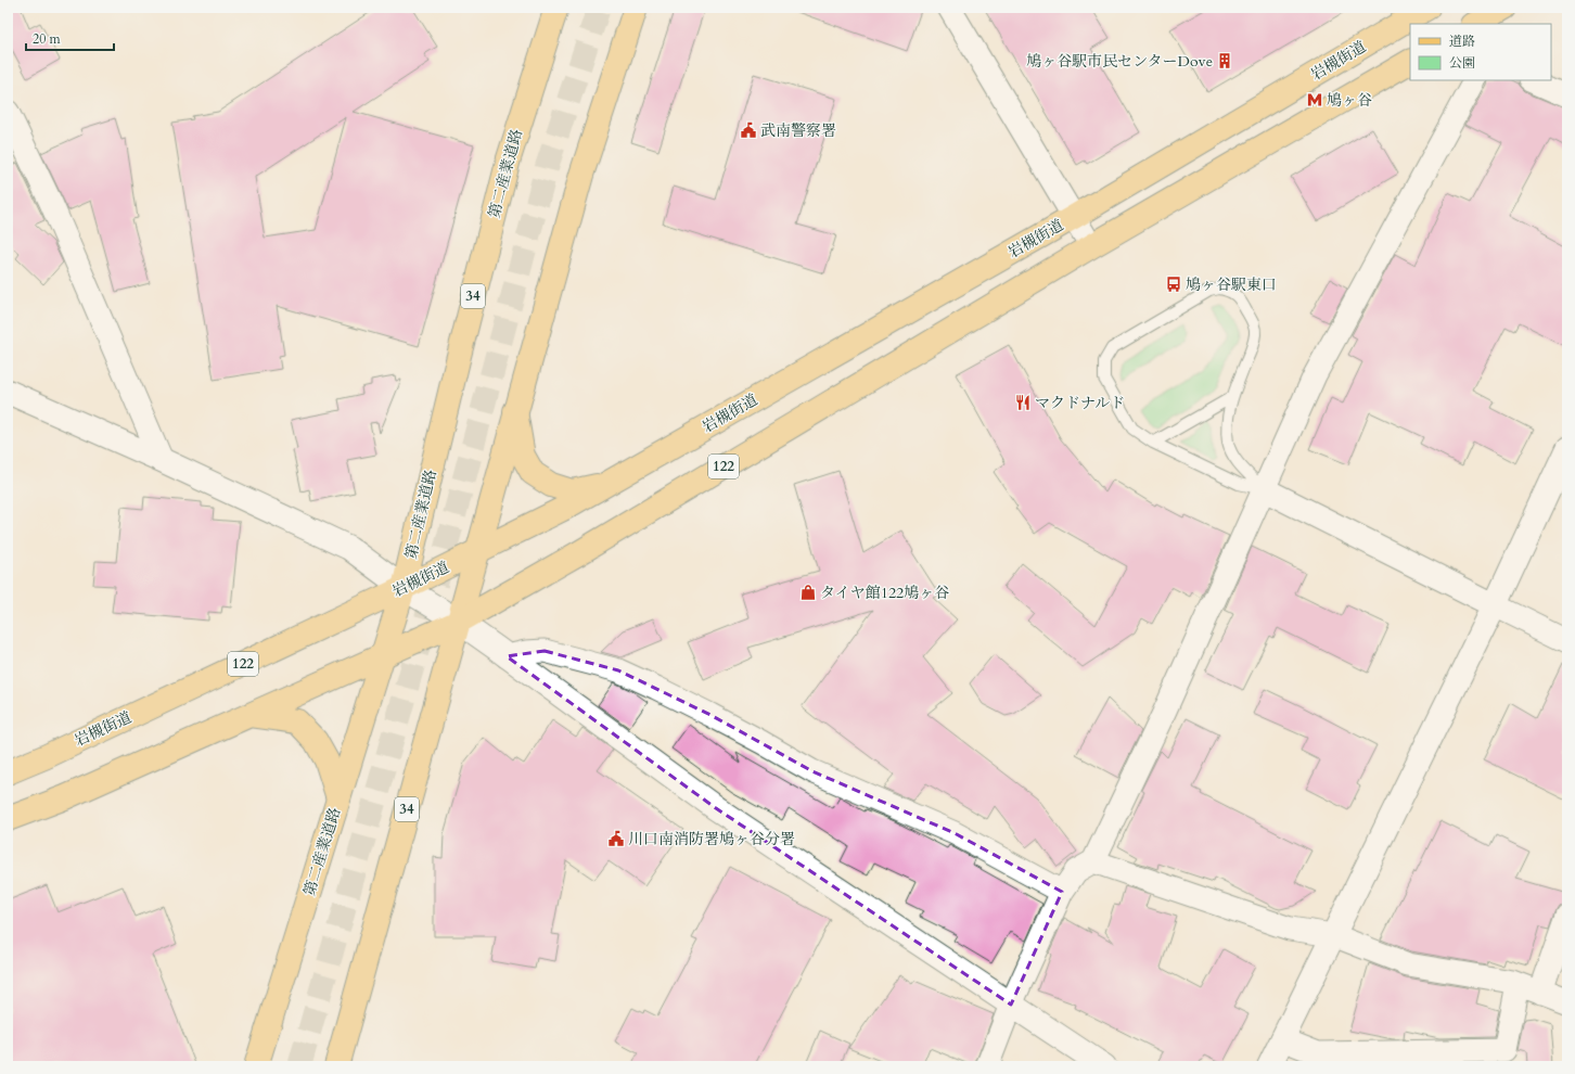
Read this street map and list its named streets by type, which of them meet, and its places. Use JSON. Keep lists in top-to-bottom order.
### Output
{
  "streets": {
    "main road": [
      "岩槻街道",
      "第二産業道路",
      "34",
      "122"
    ]
  },
  "crossings": [
    ["岩槻街道", "第二産業道路"],
    ["岩槻街道", "34"],
    ["第二産業道路", "122"],
    ["34", "122"]
  ],
  "places": {
    "building": ["鳩ヶ谷駅市民センターDove"],
    "metro station": ["鳩ヶ谷"],
    "public building": ["武南警察署", "川口南消防署鳩ヶ谷分署"],
    "bus stop": ["鳩ヶ谷駅東口"],
    "restaurant": ["マクドナルド"],
    "shop": ["タイヤ館122鳩ヶ谷"]
  },
  "legend": ["道路", "公園"],
  "scale_bar": "20 m"
}
